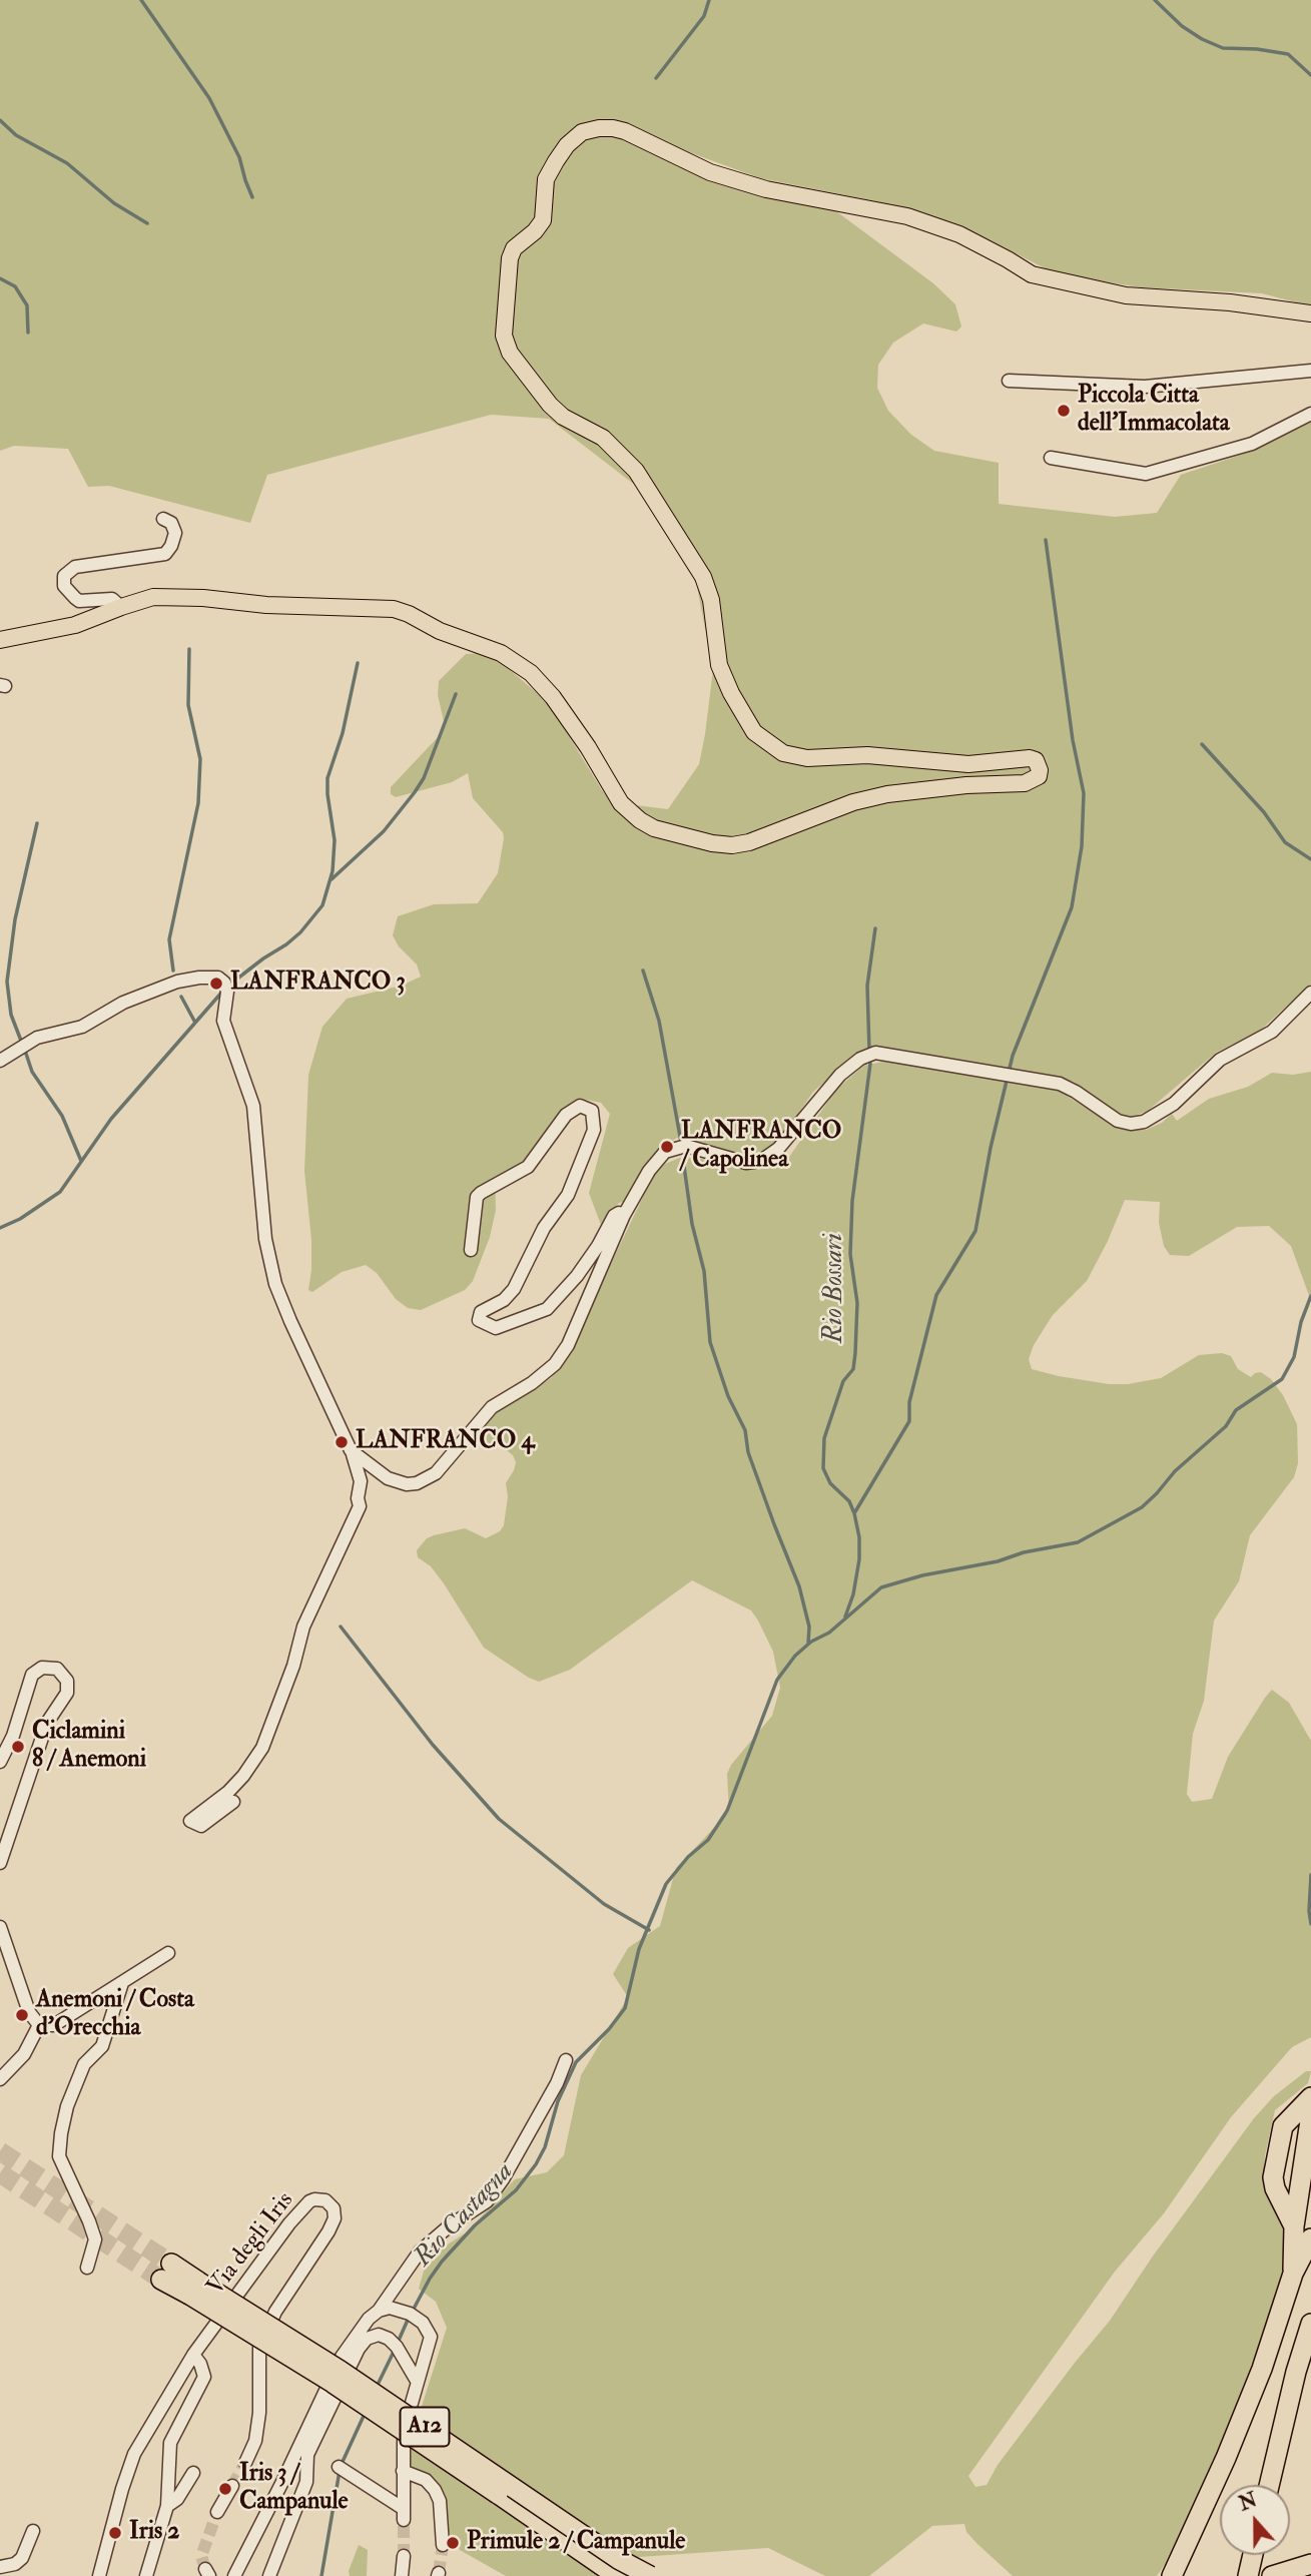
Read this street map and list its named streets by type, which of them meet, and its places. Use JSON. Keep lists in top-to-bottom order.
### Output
{
  "streets": {
    "highway": ["A12"],
    "street": ["Via degli Iris"]
  },
  "water": ["Rio Bossari", "Rio Castagna"],
  "places": [
    "Piccola Citta dell'Immacolata",
    "LANFRANCO 3",
    "LANFRANCO / Capolinea",
    "LANFRANCO 4",
    "Ciclamini 8 / Anemoni",
    "Anemoni / Costa d'Orecchia",
    "Iris 3 / Campanule",
    "Iris 2",
    "Primule 2 / Campanule"
  ],
  "north": "top"
}
